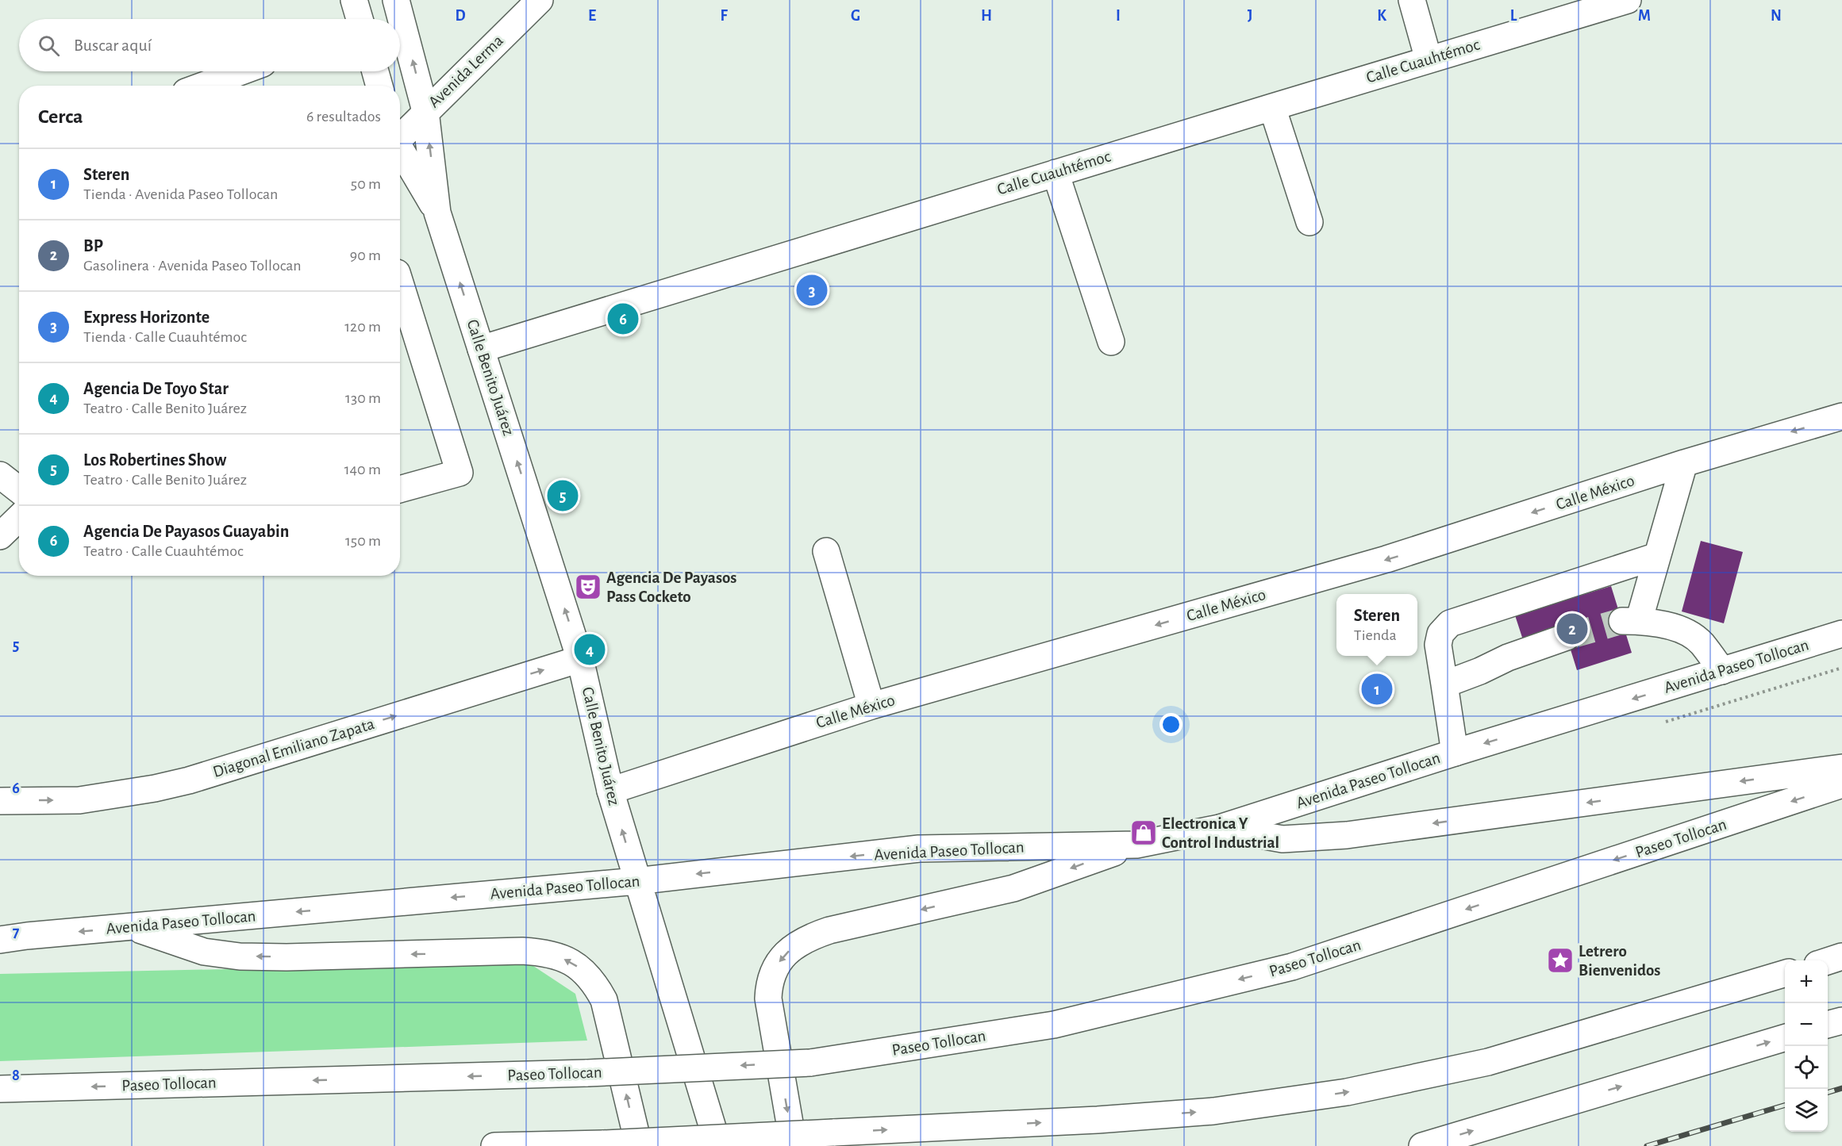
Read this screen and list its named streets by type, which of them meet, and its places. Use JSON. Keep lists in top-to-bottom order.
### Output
{
  "streets": {
    "main road": [
      "Calle Cuauhtémoc",
      "Avenida Lerma",
      "Calle Benito Juárez",
      "Calle México",
      "Avenida Paseo Tollocan",
      "Diagonal Emiliano Zapata",
      "Paseo Tollocan"
    ]
  },
  "crossings": [
    ["Calle Cuauhtémoc", "Calle Benito Juárez"],
    ["Avenida Lerma", "Calle Benito Juárez"],
    ["Calle Benito Juárez", "Calle México"],
    ["Calle Benito Juárez", "Avenida Paseo Tollocan"],
    ["Calle Benito Juárez", "Diagonal Emiliano Zapata"]
  ],
  "one_way": [
    "Calle Benito Juárez",
    "Calle México",
    "Avenida Paseo Tollocan",
    "Diagonal Emiliano Zapata"
  ],
  "places": {
    "theatre": ["Agencia De Payasos Pass Cocketo"],
    "shop": ["Electronica Y Control Industrial"],
    "place": ["Letrero Bienvenidos"]
  },
  "page": {
    "search": "Buscar aquí",
    "heading": ["Cerca", "6 resultados"],
    "list": [
      {
        "mark": "1",
        "name": "Steren",
        "note": "Tienda · Avenida Paseo Tollocan",
        "value": "50 m"
      },
      {
        "mark": "2",
        "name": "BP",
        "note": "Gasolinera · Avenida Paseo Tollocan",
        "value": "90 m"
      },
      {
        "mark": "3",
        "name": "Express Horizonte",
        "note": "Tienda · Calle Cuauhtémoc",
        "value": "120 m"
      },
      {
        "mark": "4",
        "name": "Agencia De Toyo Star",
        "note": "Teatro · Calle Benito Juárez",
        "value": "130 m"
      },
      {
        "mark": "5",
        "name": "Los Robertines Show",
        "note": "Teatro · Calle Benito Juárez",
        "value": "140 m"
      },
      {
        "mark": "6",
        "name": "Agencia De Payasos Guayabin",
        "note": "Teatro · Calle Cuauhtémoc",
        "value": "150 m"
      }
    ],
    "pins": [
      "3",
      "6",
      "5",
      "2",
      "4",
      "1"
    ],
    "popup": ["Steren", "Tienda"],
    "map_buttons": ["+", "−"]
  },
  "grid": {
    "columns": [
      "D",
      "E",
      "F",
      "G",
      "H",
      "I",
      "J",
      "K",
      "L",
      "M",
      "N"
    ],
    "rows": [
      "5",
      "6",
      "7",
      "8"
    ]
  }
}
